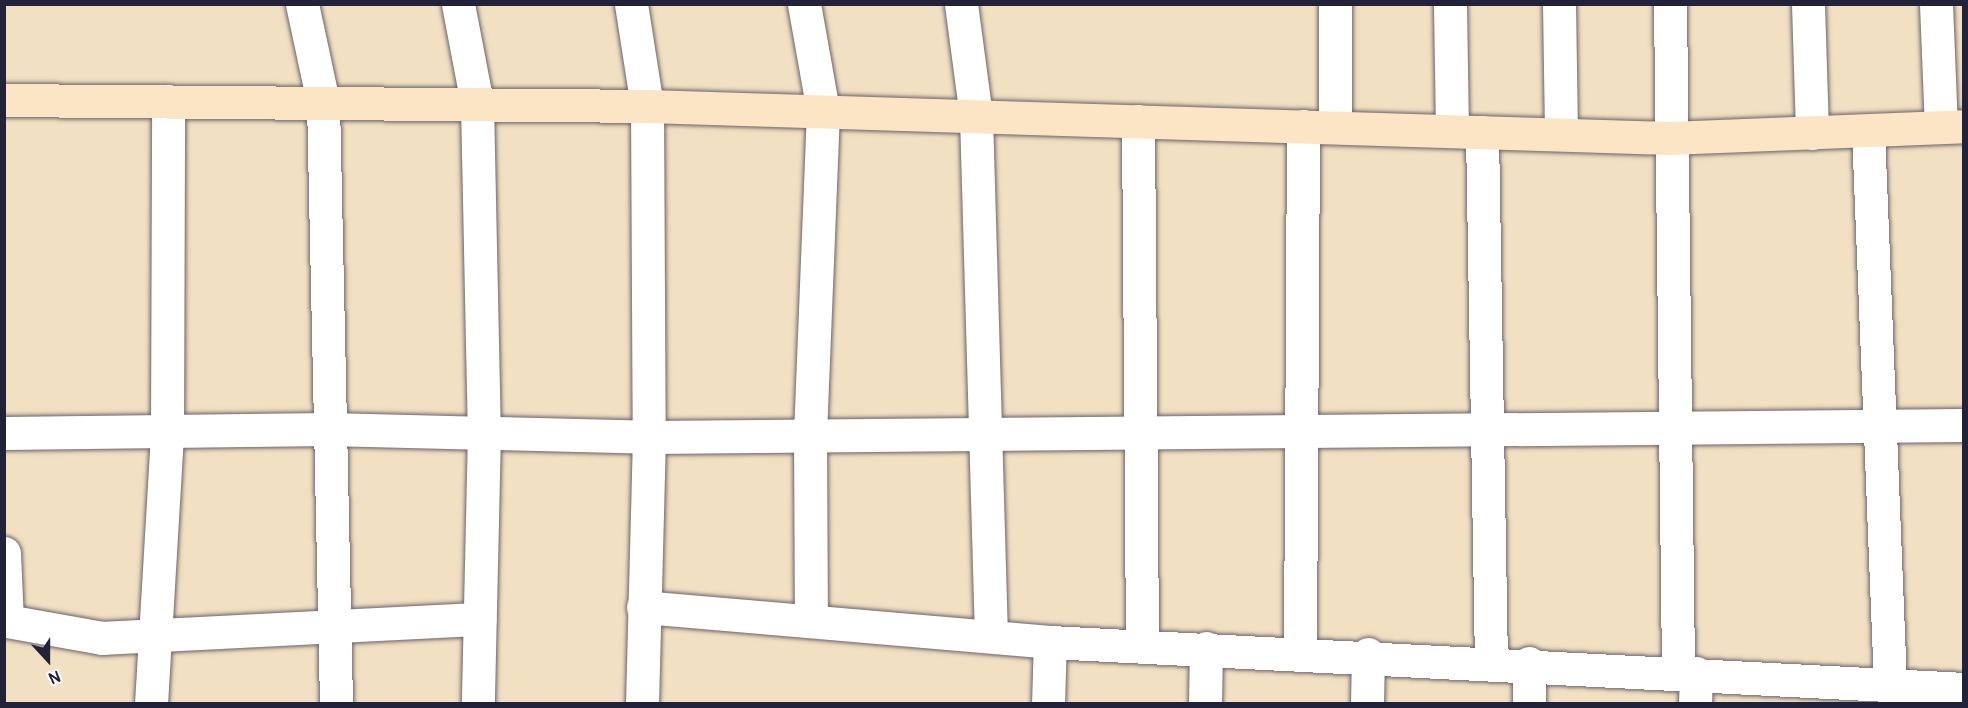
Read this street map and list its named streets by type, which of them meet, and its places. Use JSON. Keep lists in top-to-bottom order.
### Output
{
  "north": "bottom"
}
